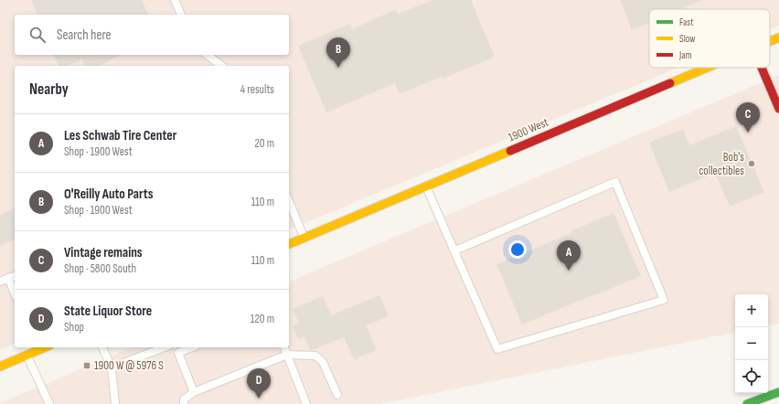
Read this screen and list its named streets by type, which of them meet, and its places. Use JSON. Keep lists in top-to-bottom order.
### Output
{
  "streets": {
    "main road": ["1900 West"]
  },
  "places": {
    "other": ["Bob's collectibles"],
    "transit": ["1900 W @ 5976 S"]
  },
  "legend": ["Fast", "Slow", "Jam"],
  "page": {
    "search": "Search here",
    "pins": [
      "B",
      "C",
      "A",
      "D"
    ],
    "heading": ["Nearby", "4 results"],
    "list": [
      {
        "mark": "A",
        "name": "Les Schwab Tire Center",
        "note": "Shop · 1900 West",
        "value": "20 m"
      },
      {
        "mark": "B",
        "name": "O'Reilly Auto Parts",
        "note": "Shop · 1900 West",
        "value": "110 m"
      },
      {
        "mark": "C",
        "name": "Vintage remains",
        "note": "Shop · 5800 South",
        "value": "110 m"
      },
      {
        "mark": "D",
        "name": "State Liquor Store",
        "note": "Shop",
        "value": "120 m"
      }
    ],
    "map_buttons": ["+", "−"]
  }
}
